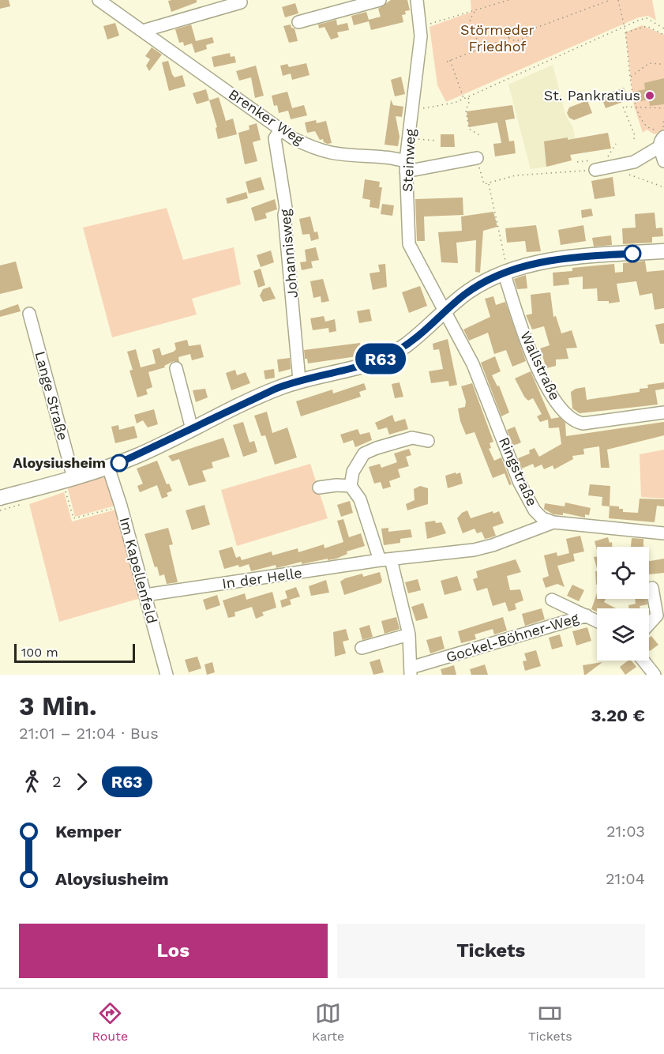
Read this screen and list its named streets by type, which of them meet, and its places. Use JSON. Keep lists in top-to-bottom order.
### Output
{
  "streets": {
    "street": [
      "Brenker Weg",
      "Steinweg",
      "Johannisweg",
      "Wallstraße",
      "Lange Straße",
      "Ringstraße",
      "Im Kapellenfeld",
      "In der Helle",
      "Gockel-Böhner-Weg"
    ]
  },
  "crossings": [
    ["Brenker Weg", "Steinweg"],
    ["Brenker Weg", "Johannisweg"],
    ["Steinweg", "Ringstraße"],
    ["Ringstraße", "In der Helle"],
    ["Im Kapellenfeld", "In der Helle"]
  ],
  "parks": ["Störmeder Friedhof"],
  "places": ["St. Pankratius", "Aloysiusheim"],
  "lines": ["bus line R63"],
  "scale_bar": "100 m",
  "page": {
    "on_map": "R63",
    "scale": "100 m",
    "heading": ["3 Min.", "21:01 – 21:04 · Bus", "3.20 €"],
    "legs": ["2", "R63"],
    "list": [
      {
        "name": "Kemper",
        "value": "21:03"
      },
      {
        "name": "Aloysiusheim",
        "value": "21:04"
      }
    ],
    "buttons": ["Los", "Tickets"],
    "tabs": ["Route", "Karte", "Tickets"]
  }
}
